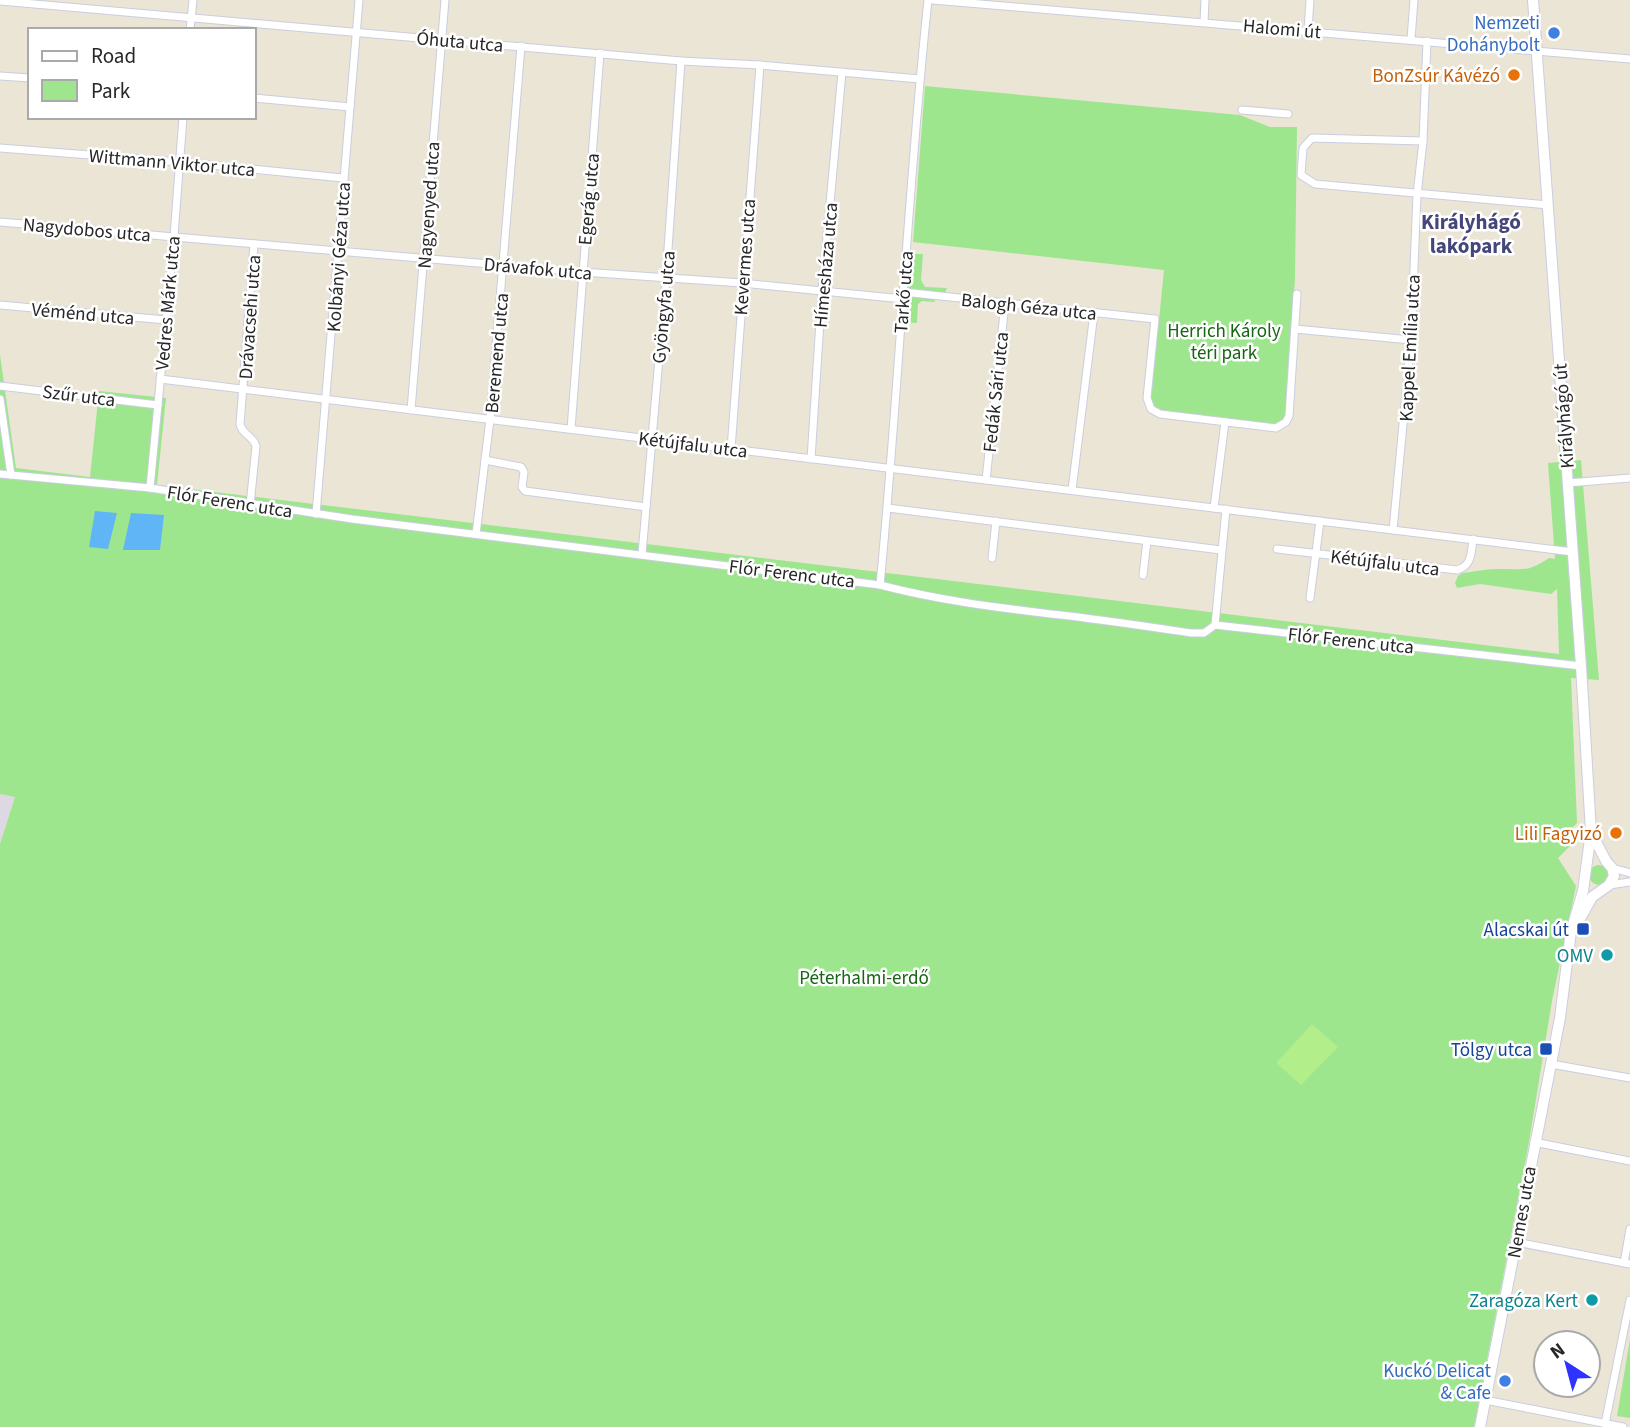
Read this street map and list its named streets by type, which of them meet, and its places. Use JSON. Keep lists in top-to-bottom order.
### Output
{
  "streets": {
    "street": [
      "Halomi út",
      "Óhuta utca",
      "Wittmann Viktor utca",
      "Egerág utca",
      "Nagyenyed utca",
      "Nagydobos utca",
      "Kolbányi Géza utca",
      "Kevermes utca",
      "Hímesháza utca",
      "Drávafok utca",
      "Tarkő utca",
      "Vedres Márk utca",
      "Balogh Géza utca",
      "Gyöngyfa utca",
      "Véménd utca",
      "Drávacsehi utca",
      "Kappel Emília utca",
      "Beremend utca",
      "Fedák Sári utca",
      "Szűr utca",
      "Királyhágó út",
      "Kétújfalu utca",
      "Flór Ferenc utca",
      "Nemes utca"
    ]
  },
  "crossings": [
    ["Halomi út", "Tarkő utca"],
    ["Halomi út", "Kappel Emília utca"],
    ["Halomi út", "Királyhágó út"],
    ["Óhuta utca", "Egerág utca"],
    ["Óhuta utca", "Nagyenyed utca"],
    ["Óhuta utca", "Kolbányi Géza utca"],
    ["Óhuta utca", "Kevermes utca"],
    ["Óhuta utca", "Hímesháza utca"],
    ["Óhuta utca", "Tarkő utca"],
    ["Óhuta utca", "Gyöngyfa utca"],
    ["Óhuta utca", "Beremend utca"],
    ["Wittmann Viktor utca", "Kolbányi Géza utca"],
    ["Wittmann Viktor utca", "Vedres Márk utca"],
    ["Egerág utca", "Drávafok utca"],
    ["Egerág utca", "Kétújfalu utca"],
    ["Nagyenyed utca", "Drávafok utca"],
    ["Nagyenyed utca", "Kétújfalu utca"],
    ["Nagydobos utca", "Drávafok utca"],
    ["Nagydobos utca", "Vedres Márk utca"],
    ["Kolbányi Géza utca", "Drávafok utca"],
    ["Kolbányi Géza utca", "Kétújfalu utca"],
    ["Kolbányi Géza utca", "Flór Ferenc utca"],
    ["Kevermes utca", "Drávafok utca"],
    ["Kevermes utca", "Kétújfalu utca"],
    ["Hímesháza utca", "Drávafok utca"],
    ["Hímesháza utca", "Kétújfalu utca"],
    ["Drávafok utca", "Tarkő utca"],
    ["Drávafok utca", "Vedres Márk utca"],
    ["Drávafok utca", "Balogh Géza utca"],
    ["Drávafok utca", "Gyöngyfa utca"],
    ["Drávafok utca", "Drávacsehi utca"],
    ["Drávafok utca", "Beremend utca"],
    ["Tarkő utca", "Balogh Géza utca"],
    ["Tarkő utca", "Kétújfalu utca"],
    ["Tarkő utca", "Flór Ferenc utca"],
    ["Vedres Márk utca", "Véménd utca"],
    ["Vedres Márk utca", "Szűr utca"],
    ["Vedres Márk utca", "Kétújfalu utca"],
    ["Vedres Márk utca", "Flór Ferenc utca"],
    ["Balogh Géza utca", "Fedák Sári utca"],
    ["Gyöngyfa utca", "Kétújfalu utca"],
    ["Gyöngyfa utca", "Flór Ferenc utca"],
    ["Drávacsehi utca", "Kétújfalu utca"],
    ["Drávacsehi utca", "Flór Ferenc utca"],
    ["Kappel Emília utca", "Kétújfalu utca"],
    ["Beremend utca", "Kétújfalu utca"],
    ["Beremend utca", "Flór Ferenc utca"],
    ["Fedák Sári utca", "Kétújfalu utca"],
    ["Királyhágó út", "Kétújfalu utca"],
    ["Királyhágó út", "Flór Ferenc utca"],
    ["Királyhágó út", "Nemes utca"]
  ],
  "districts": ["Királyhágó lakópark"],
  "parks": ["Herrich Károly téri park", "Péterhalmi-erdő"],
  "places": {
    "other": [
      "Nemzeti Dohánybolt",
      "BonZsúr Kávézó",
      "Lili Fagyizó",
      "OMV",
      "Zaragóza Kert",
      "Kuckó Delicat & Cafe"
    ],
    "transit": ["Alacskai út", "Tölgy utca"]
  },
  "legend": ["Road", "Park"],
  "north": "top left"
}
